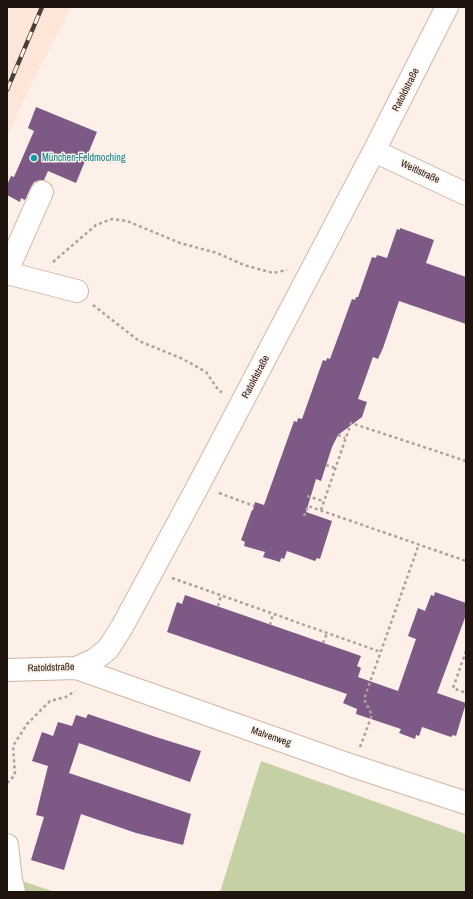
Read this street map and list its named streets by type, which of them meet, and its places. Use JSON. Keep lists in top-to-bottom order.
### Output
{
  "streets": {
    "street": ["Ratoldstraße", "Weitlstraße", "Malvenweg"]
  },
  "crossings": [
    ["Ratoldstraße", "Weitlstraße"],
    ["Ratoldstraße", "Malvenweg"]
  ],
  "places": ["München-Feldmoching"]
}
